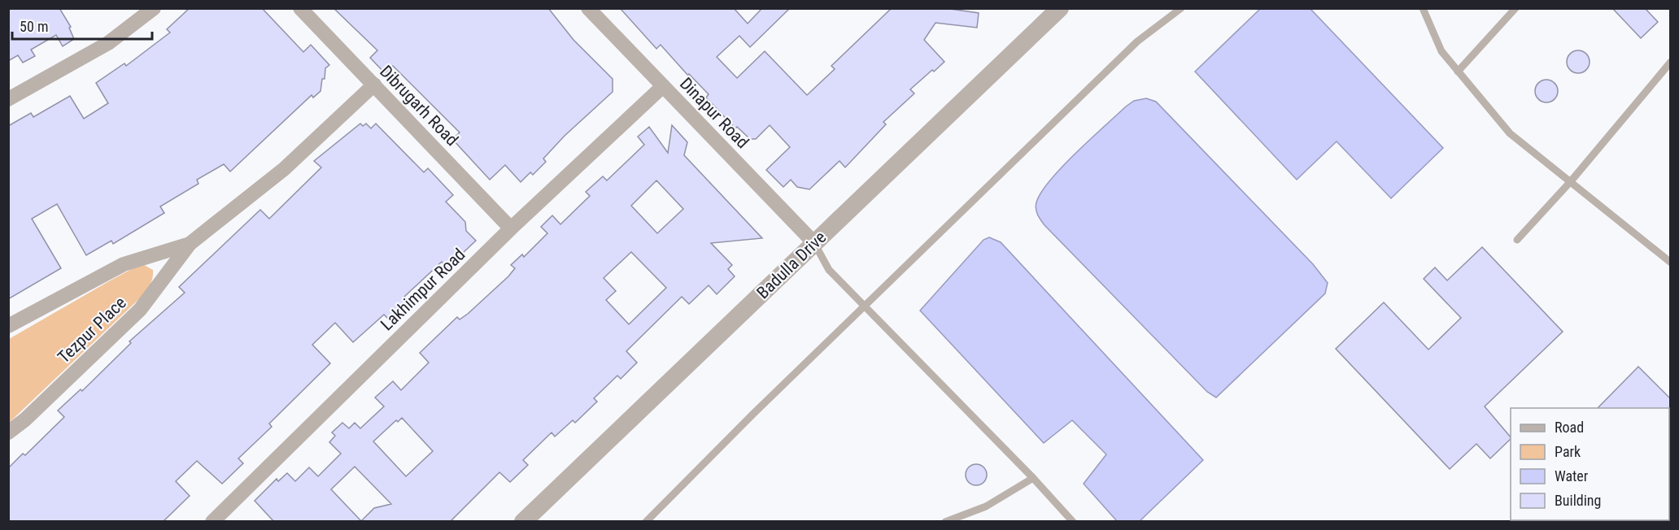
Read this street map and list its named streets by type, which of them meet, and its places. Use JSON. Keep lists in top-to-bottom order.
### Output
{
  "streets": {
    "street": [
      "Dibrugarh Road",
      "Dinapur Road",
      "Badulla Drive",
      "Lakhimpur Road",
      "Tezpur Place"
    ]
  },
  "crossings": [
    ["Dibrugarh Road", "Lakhimpur Road"],
    ["Dibrugarh Road", "Tezpur Place"],
    ["Dinapur Road", "Badulla Drive"],
    ["Dinapur Road", "Lakhimpur Road"]
  ],
  "legend": [
    "Road",
    "Park",
    "Water",
    "Building"
  ],
  "scale_bar": "50 m"
}
